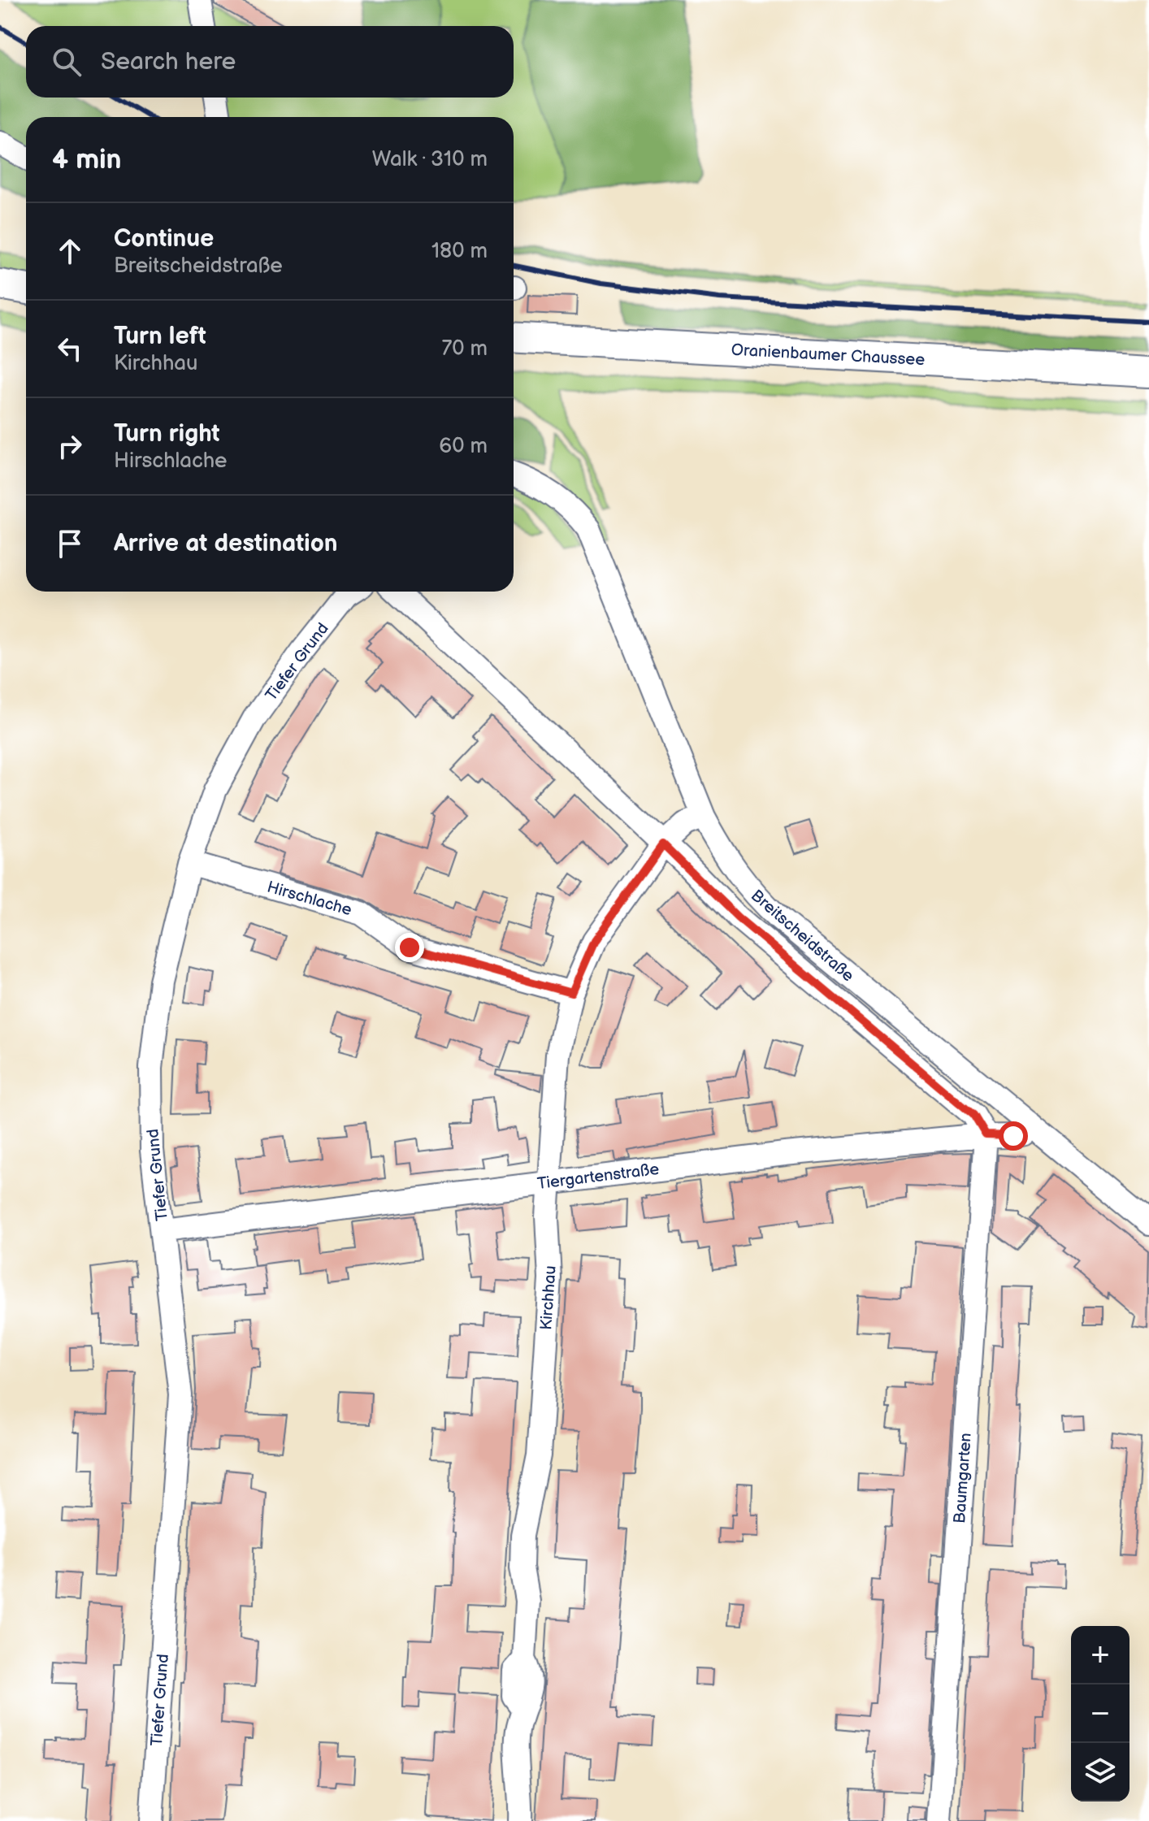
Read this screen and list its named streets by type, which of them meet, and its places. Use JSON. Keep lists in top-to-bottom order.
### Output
{
  "streets": {
    "main road": ["Oranienbaumer Chaussee"],
    "street": [
      "Tiefer Grund",
      "Hirschlache",
      "Breitscheidstraße",
      "Tiergartenstraße",
      "Kirchhau",
      "Baumgarten"
    ]
  },
  "crossings": [
    ["Tiefer Grund", "Hirschlache"],
    ["Tiefer Grund", "Tiergartenstraße"],
    ["Hirschlache", "Kirchhau"],
    ["Breitscheidstraße", "Tiergartenstraße"],
    ["Breitscheidstraße", "Kirchhau"],
    ["Breitscheidstraße", "Baumgarten"],
    ["Tiergartenstraße", "Kirchhau"],
    ["Tiergartenstraße", "Baumgarten"]
  ],
  "page": {
    "search": "Search here",
    "heading": ["4 min", "Walk · 310 m"],
    "list": [
      ["Continue", "Breitscheidstraße", "180 m"],
      ["Turn left", "Kirchhau", "70 m"],
      ["Turn right", "Hirschlache", "60 m"],
      "Arrive at destination"
    ],
    "map_buttons": ["+", "−"]
  }
}
